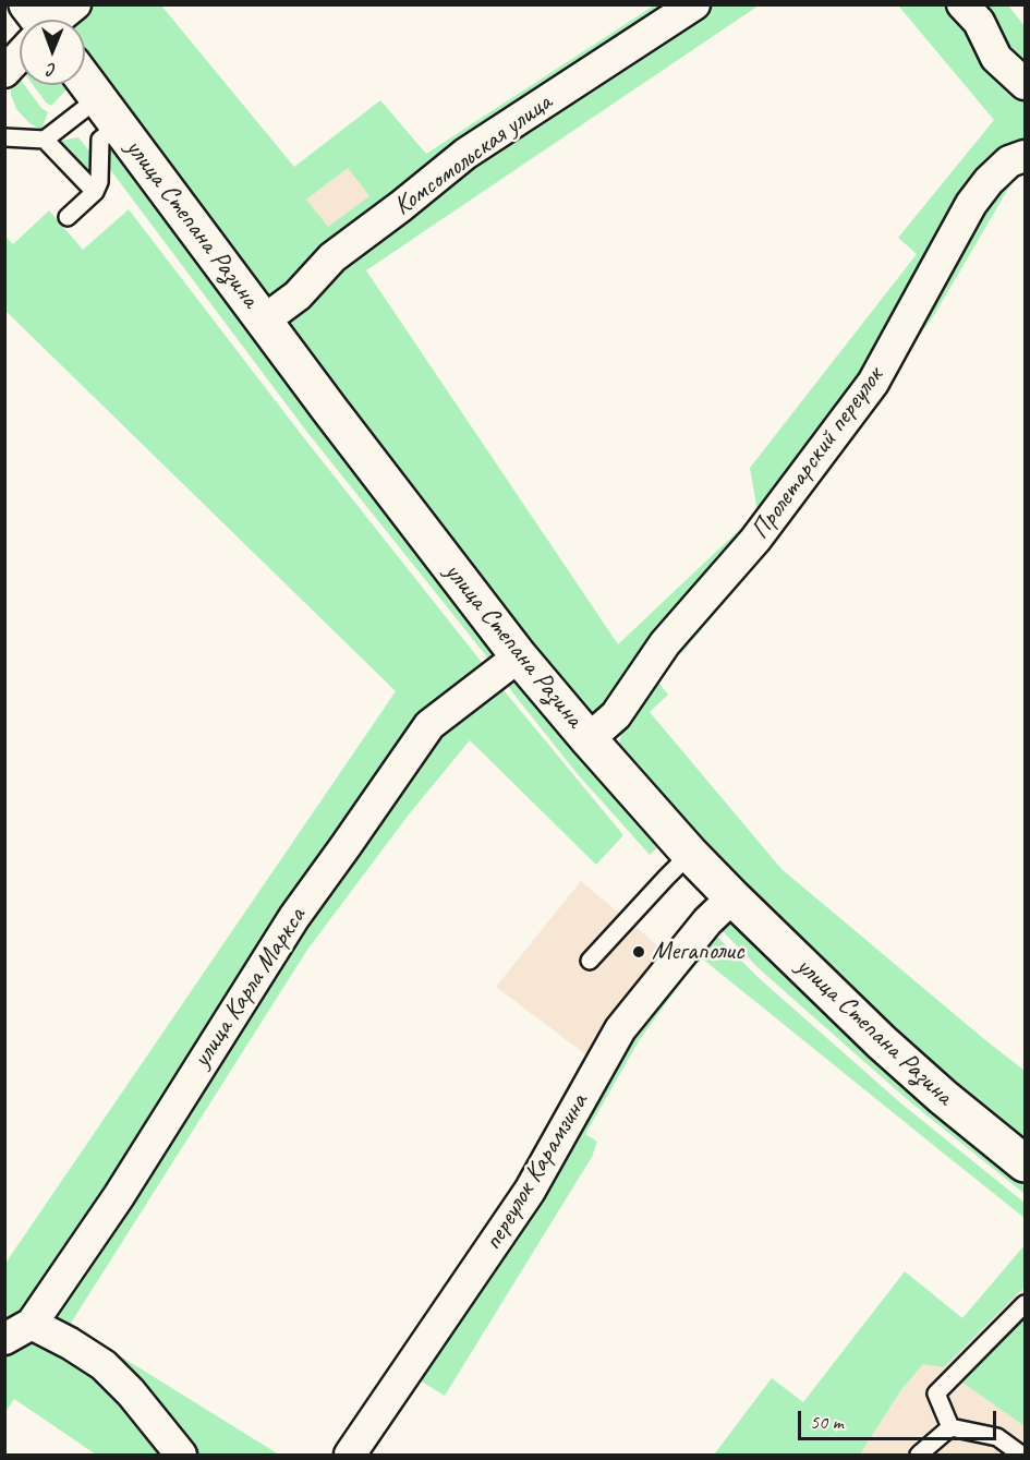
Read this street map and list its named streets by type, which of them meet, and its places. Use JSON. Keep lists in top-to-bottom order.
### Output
{
  "streets": {
    "main road": ["улица Степана Разина"],
    "street": [
      "Комсомольская улица",
      "Пролетарский переулок",
      "улица Карла Маркса",
      "переулок Карамзина"
    ]
  },
  "crossings": [
    ["Комсомольская улица", "улица Степана Разина"],
    ["улица Степана Разина", "Пролетарский переулок"],
    ["улица Степана Разина", "улица Карла Маркса"],
    ["улица Степана Разина", "переулок Карамзина"]
  ],
  "places": ["Мегаполис"],
  "scale_bar": "50 m",
  "north": "bottom"
}
